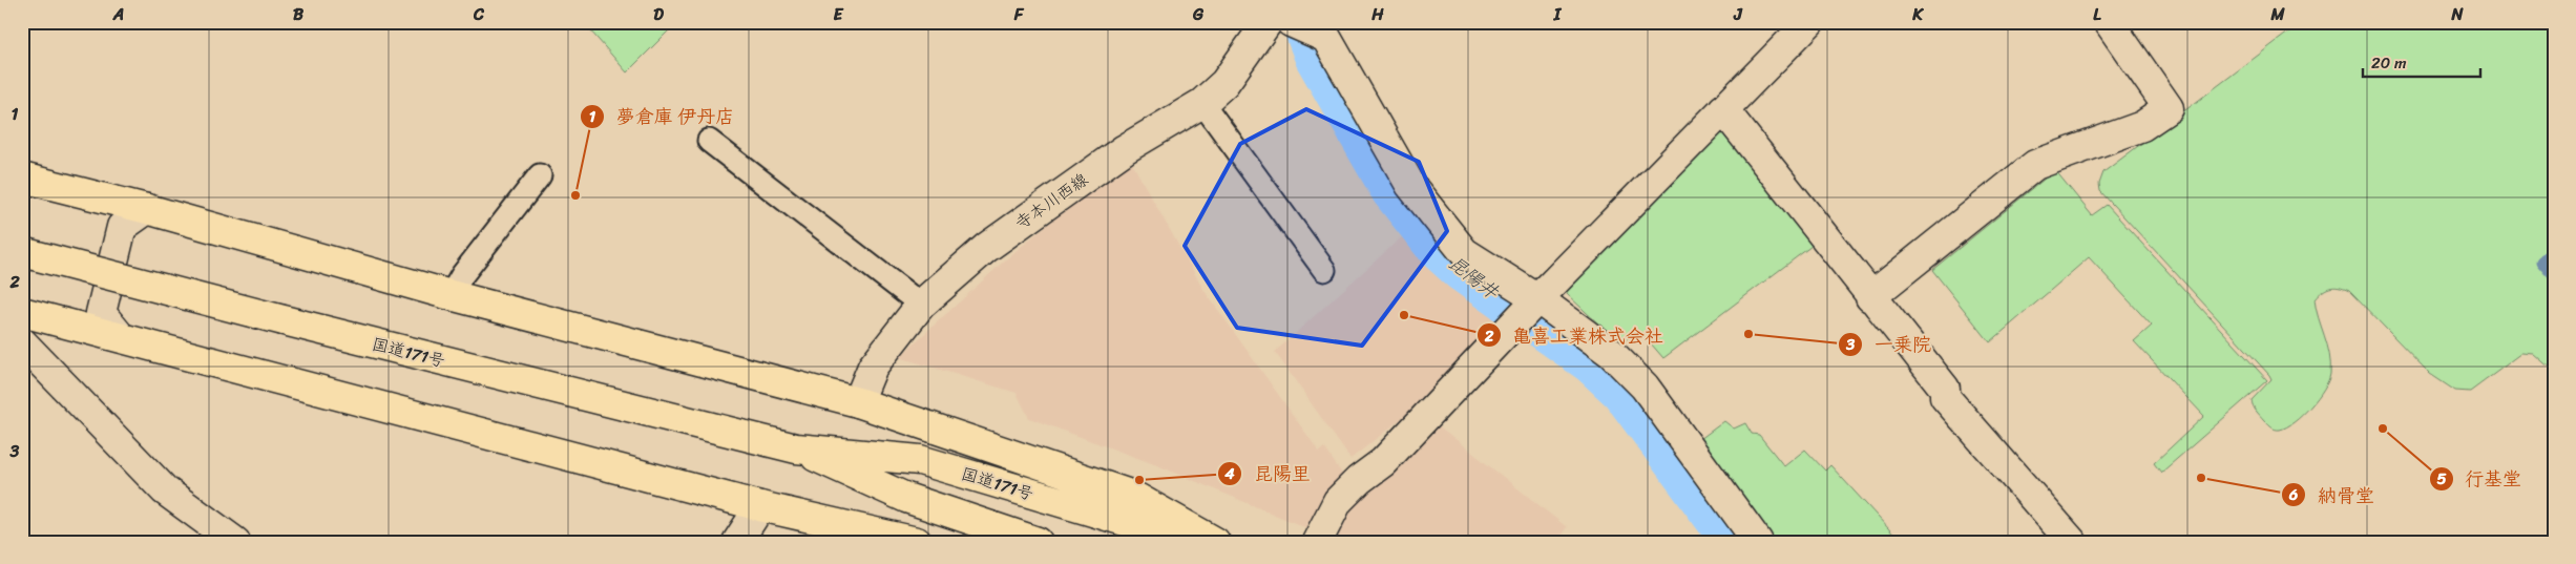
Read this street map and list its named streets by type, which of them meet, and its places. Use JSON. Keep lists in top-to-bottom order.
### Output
{
  "streets": {
    "highway": ["国道171号"],
    "street": ["寺本川西線"]
  },
  "water": ["昆陽井"],
  "places": [
    "夢倉庫 伊丹店",
    "亀喜工業株式会社",
    "一乗院",
    "行基堂",
    "納骨堂",
    "昆陽里"
  ],
  "scale_bar": "20 m",
  "grid": {
    "columns": [
      "A",
      "B",
      "C",
      "D",
      "E",
      "F",
      "G",
      "H",
      "I",
      "J",
      "K",
      "L",
      "M",
      "N"
    ],
    "rows": ["1", "2", "3"]
  }
}
